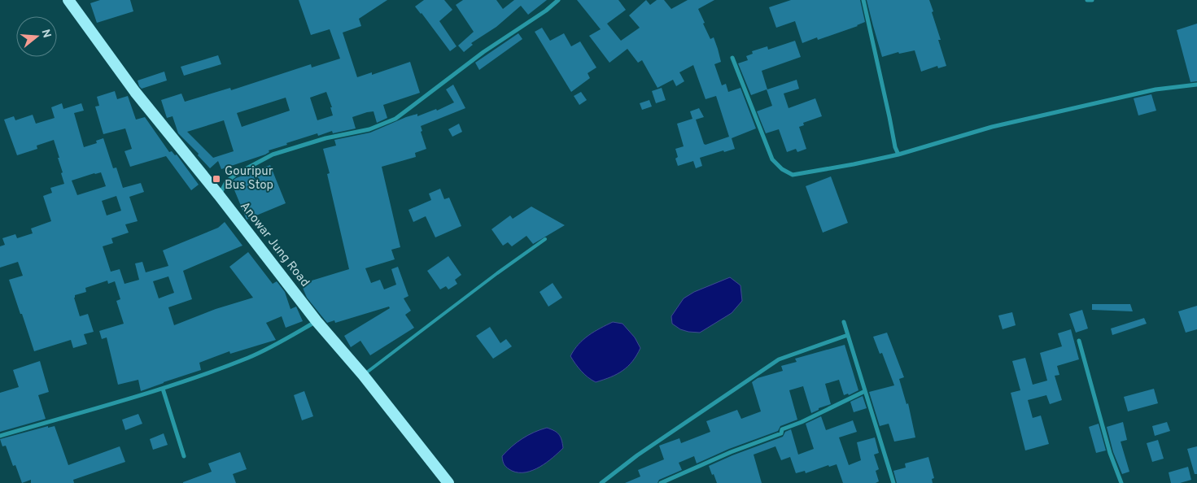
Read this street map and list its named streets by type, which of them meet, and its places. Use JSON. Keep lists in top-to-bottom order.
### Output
{
  "streets": {
    "highway": ["Anowar Jung Road"]
  },
  "places": {
    "transit": ["Gouripur Bus Stop"]
  },
  "north": "right"
}
